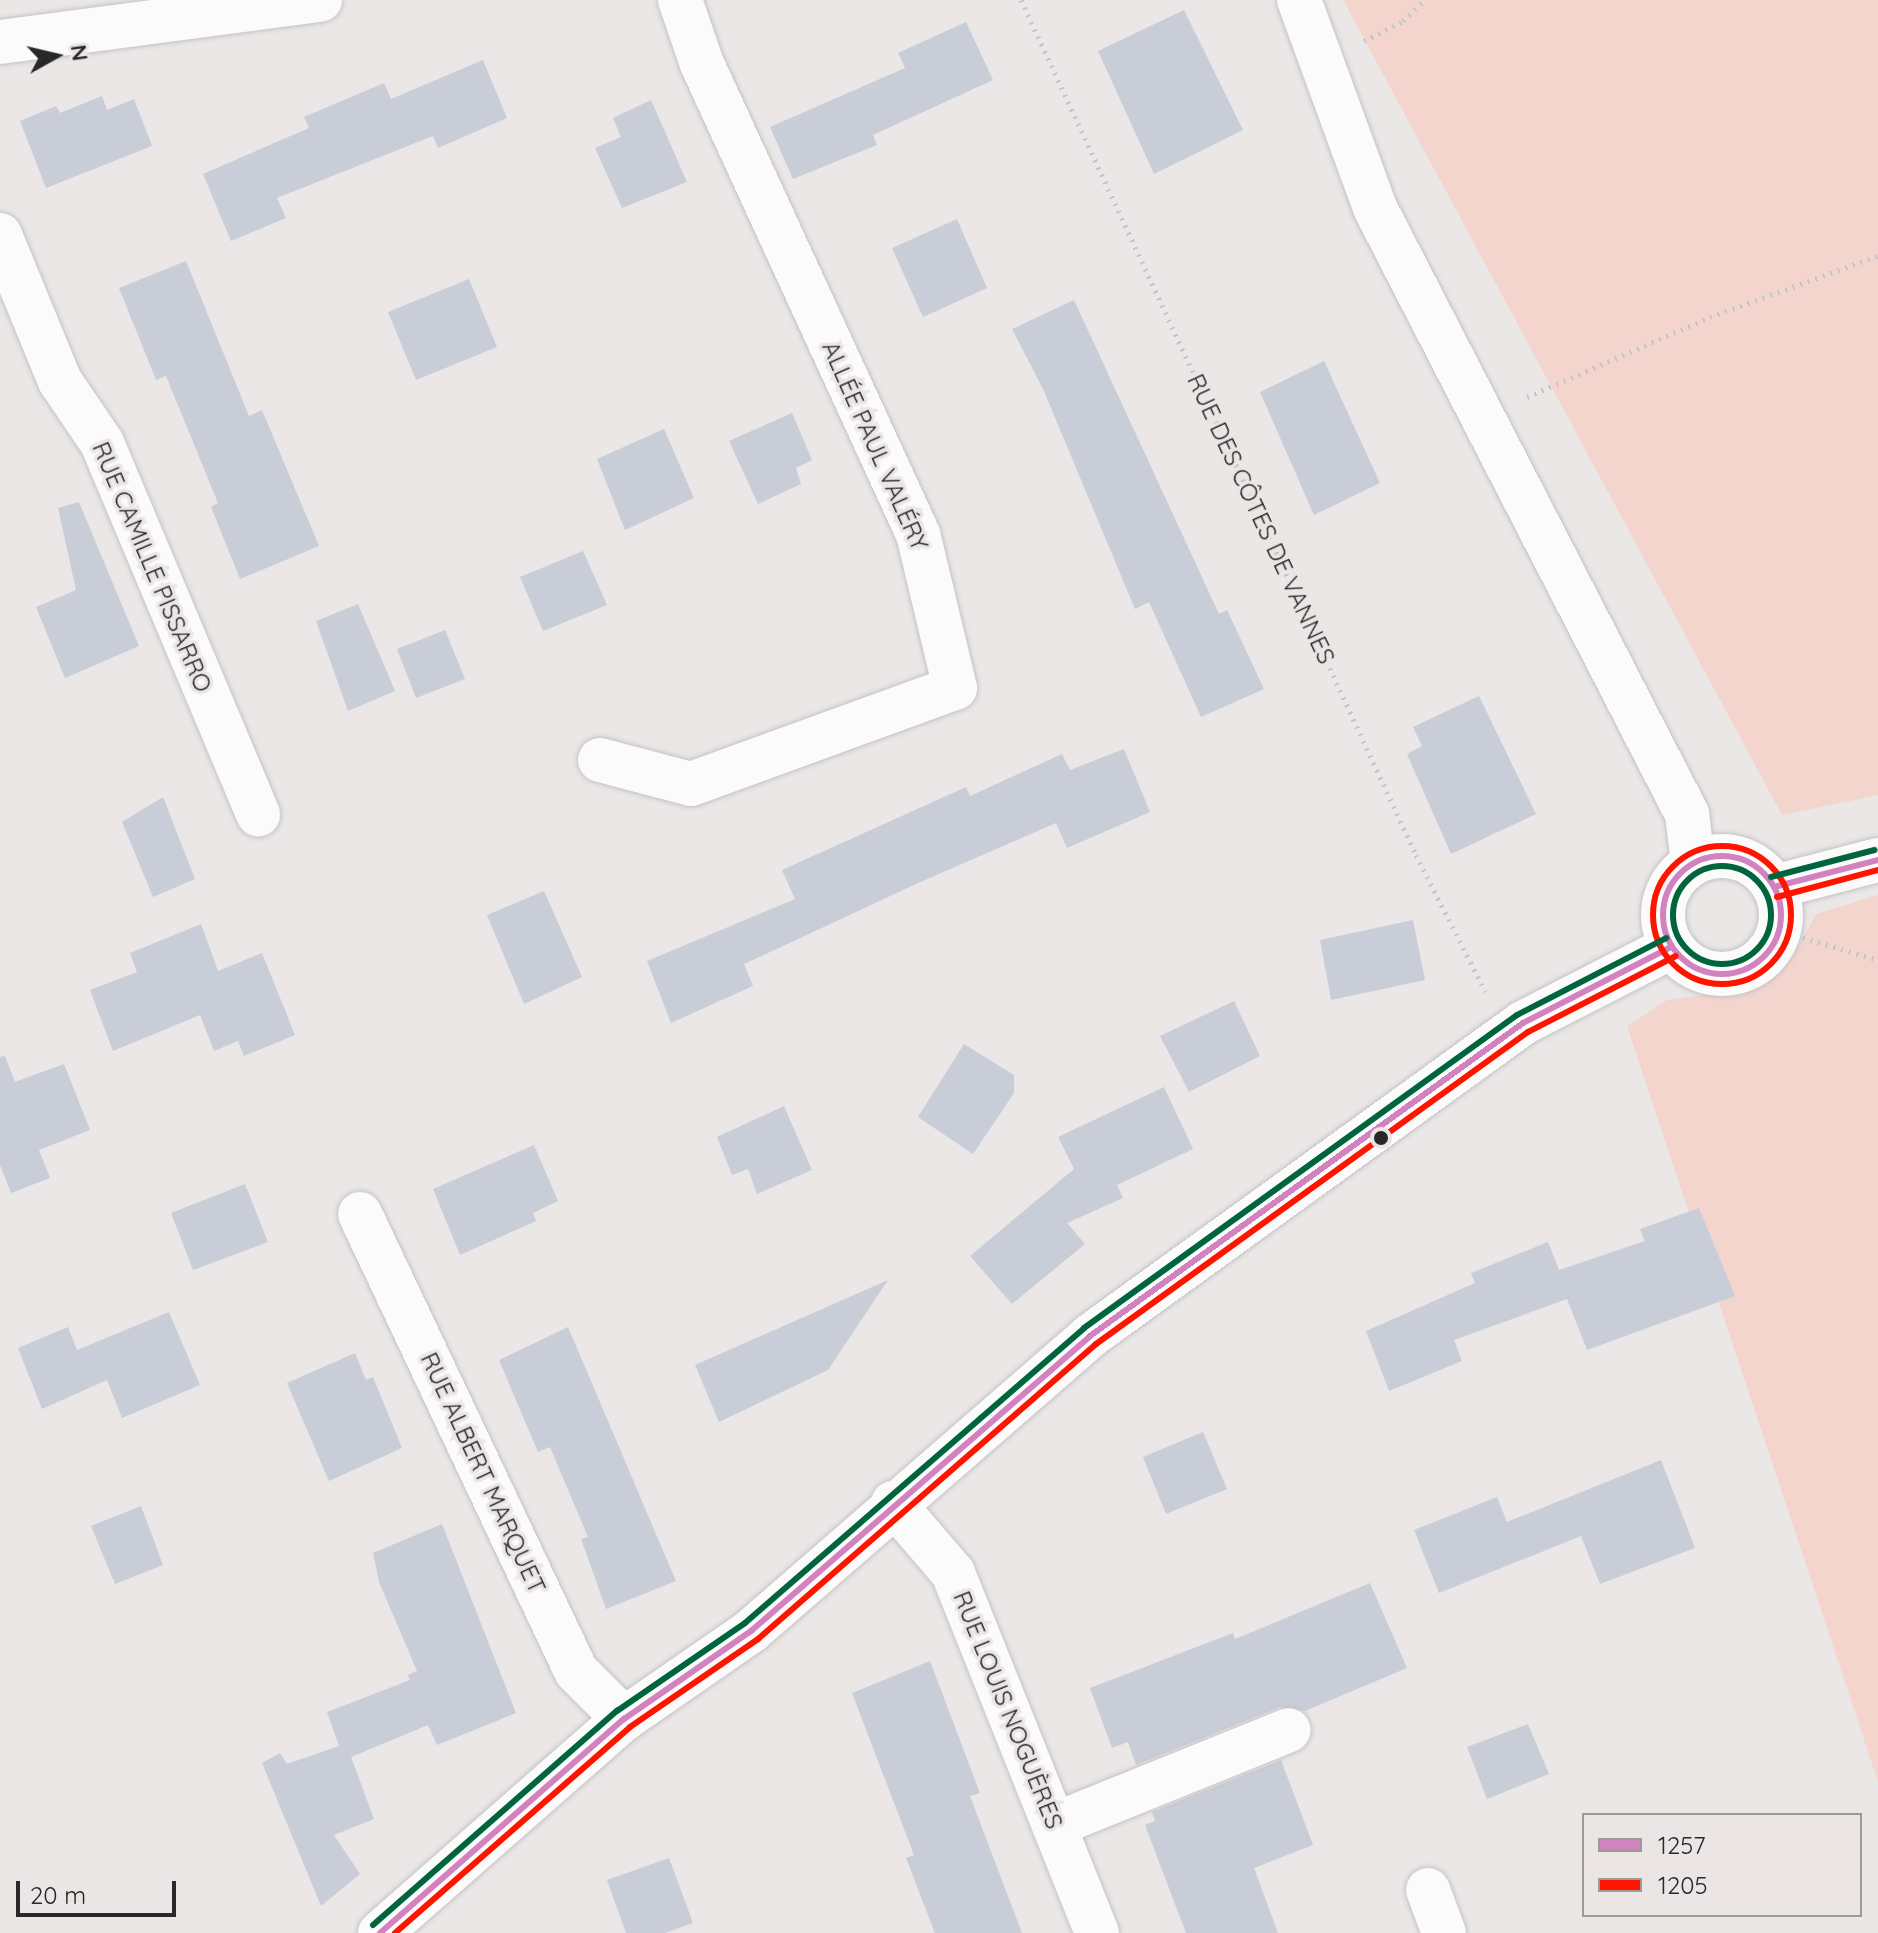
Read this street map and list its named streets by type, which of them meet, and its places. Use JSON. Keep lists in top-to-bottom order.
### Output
{
  "streets": {
    "street": [
      "ALLÉE PAUL VALÉRY",
      "RUE CAMILLE PISSARRO",
      "RUE ALBERT MARQUET",
      "RUE LOUIS NOGUÈRES"
    ],
    "path": ["RUE DES CÔTES DE VANNES"]
  },
  "lines": ["transit line 1205", "transit line 1257"],
  "legend": ["1257", "1205"],
  "scale_bar": "20 m",
  "north": "right"
}
